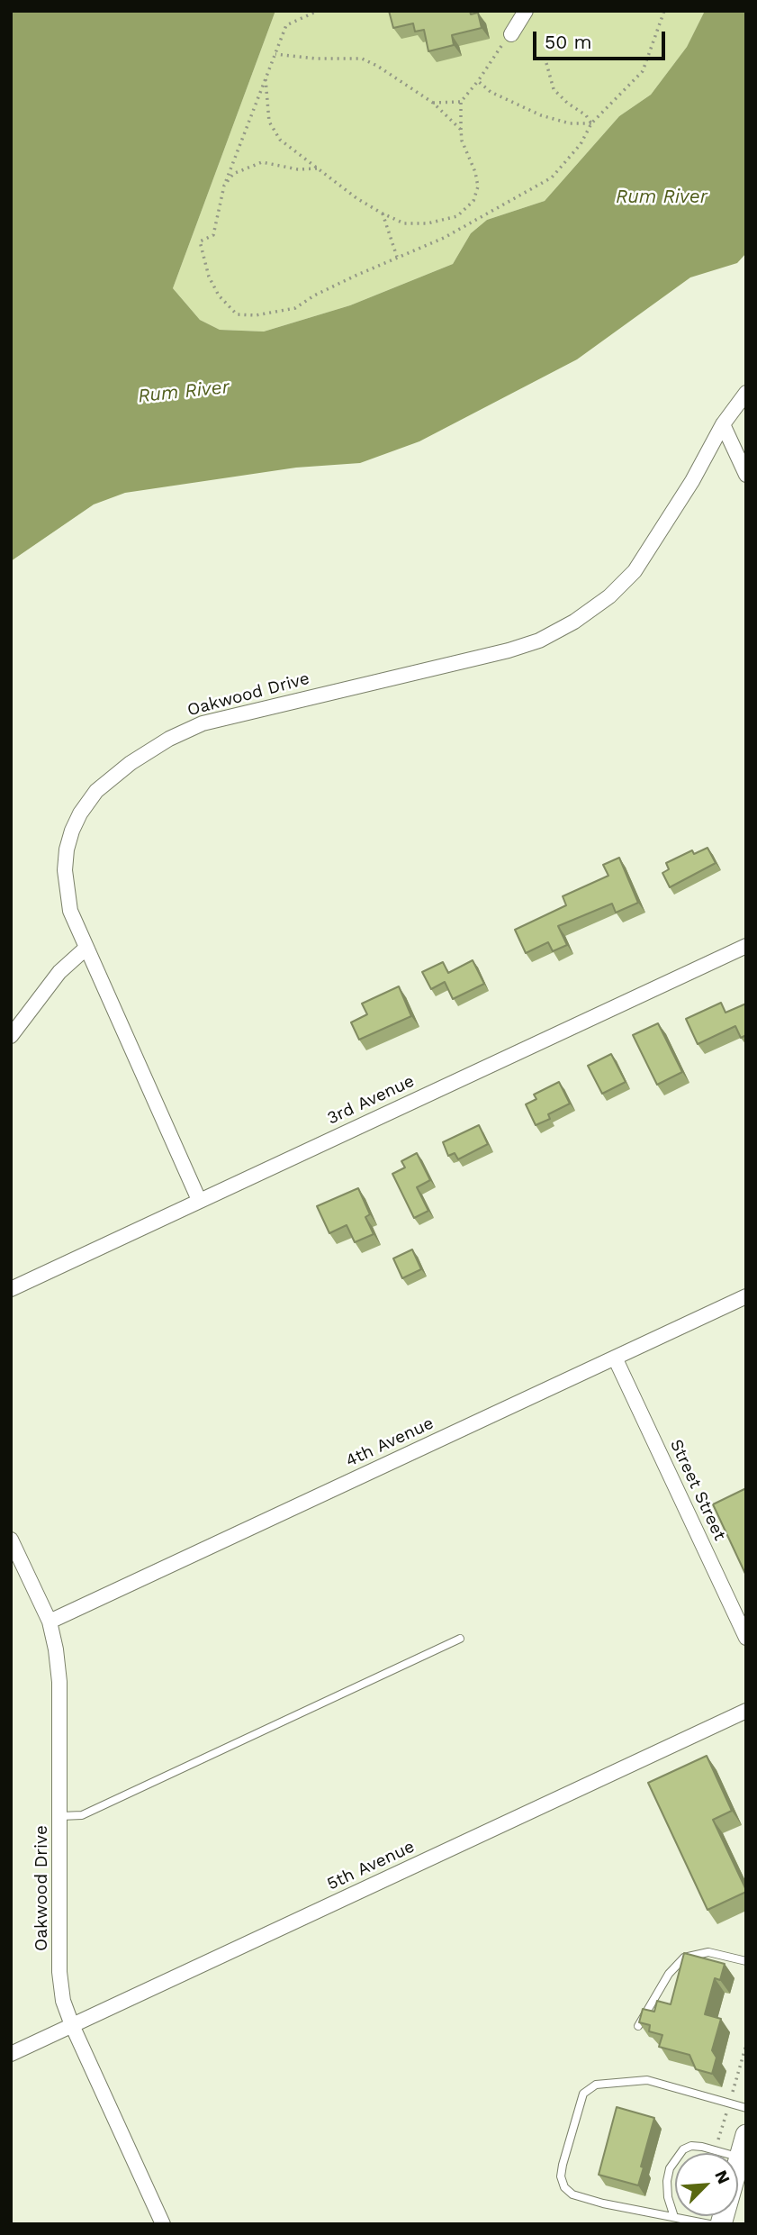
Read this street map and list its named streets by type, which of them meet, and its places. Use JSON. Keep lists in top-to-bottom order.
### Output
{
  "streets": {
    "street": [
      "Oakwood Drive",
      "3rd Avenue",
      "4th Avenue",
      "Street Street",
      "5th Avenue"
    ]
  },
  "crossings": [
    ["Oakwood Drive", "3rd Avenue"],
    ["Oakwood Drive", "4th Avenue"],
    ["Oakwood Drive", "5th Avenue"],
    ["4th Avenue", "Street Street"]
  ],
  "water": ["Rum River"],
  "scale_bar": "50 m",
  "north": "top right"
}
